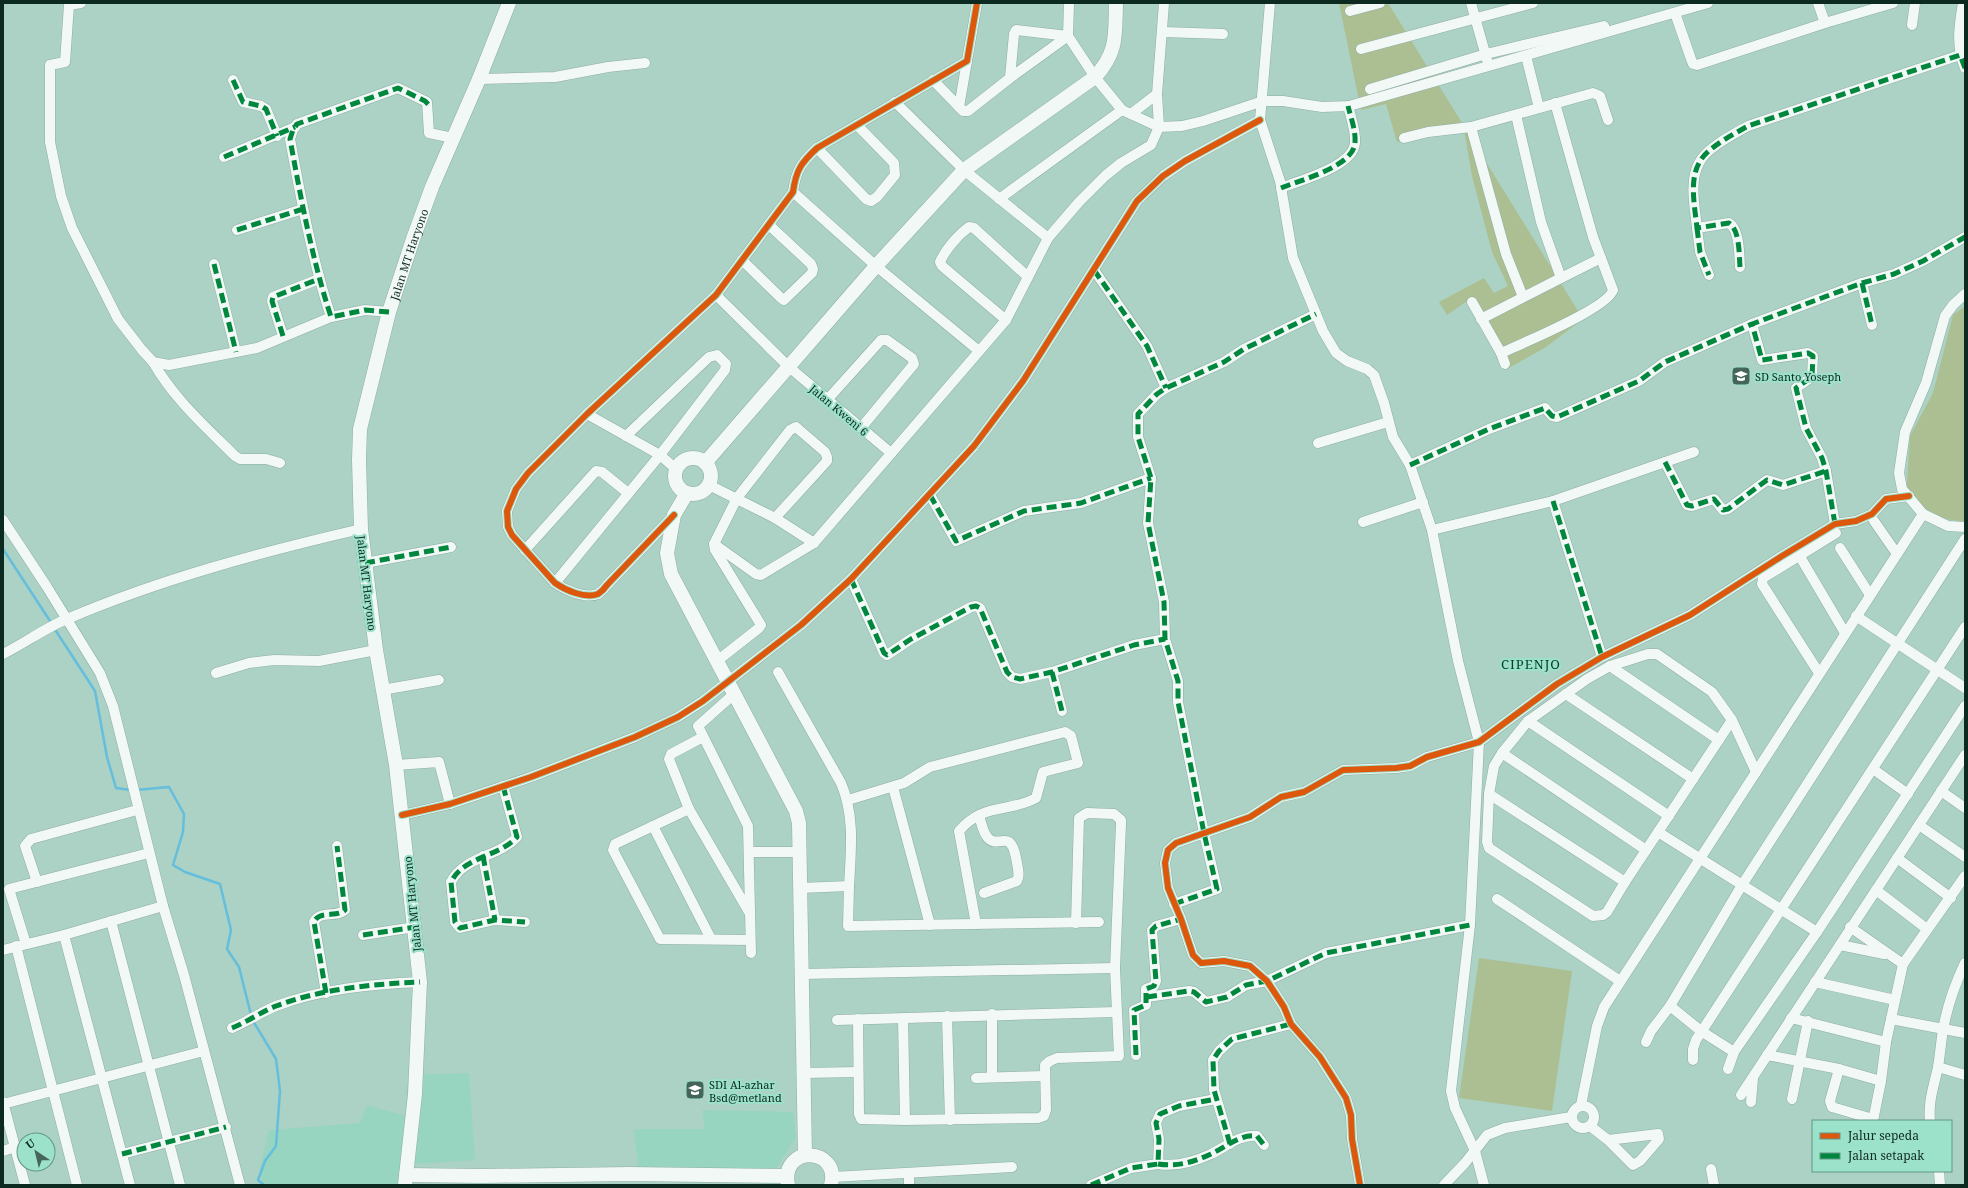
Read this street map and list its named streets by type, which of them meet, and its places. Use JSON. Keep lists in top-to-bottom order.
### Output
{
  "streets": {
    "street": ["Jalan MT Haryono", "Jalan Kweni 6"]
  },
  "districts": ["CIPENJO"],
  "places": {
    "school or university": ["SD Santo Yoseph", "SDI Al-azhar Bsd@metland"]
  },
  "legend": ["Jalur sepeda", "Jalan setapak"],
  "north": "top left"
}
